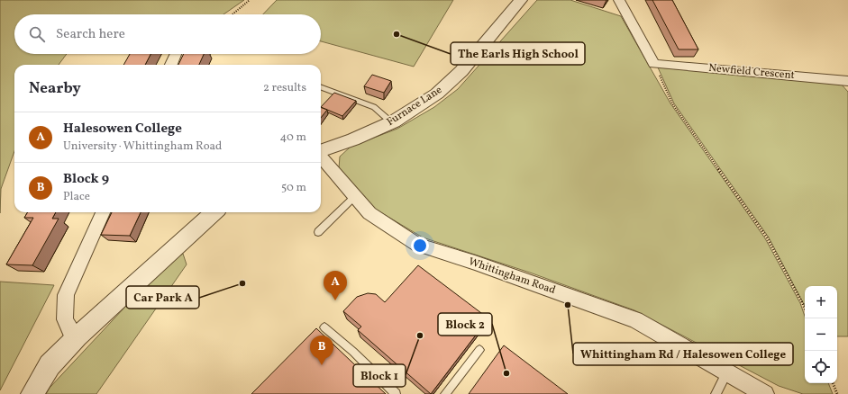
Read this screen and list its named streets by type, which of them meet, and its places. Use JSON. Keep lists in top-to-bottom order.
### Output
{
  "streets": {
    "street": ["Newfield Crescent", "Furnace Lane", "Whittingham Road"]
  },
  "places": [
    "The Earls High School",
    "Car Park A",
    "Whittingham Rd / Halesowen College",
    "Block 1",
    "Block 2"
  ],
  "page": {
    "search": "Search here",
    "heading": ["Nearby", "2 results"],
    "list": [
      {
        "mark": "A",
        "name": "Halesowen College",
        "note": "University · Whittingham Road",
        "value": "40 m"
      },
      {
        "mark": "B",
        "name": "Block 9",
        "note": "Place",
        "value": "50 m"
      }
    ],
    "pins": ["A", "B"],
    "map_buttons": ["+", "−"]
  }
}
